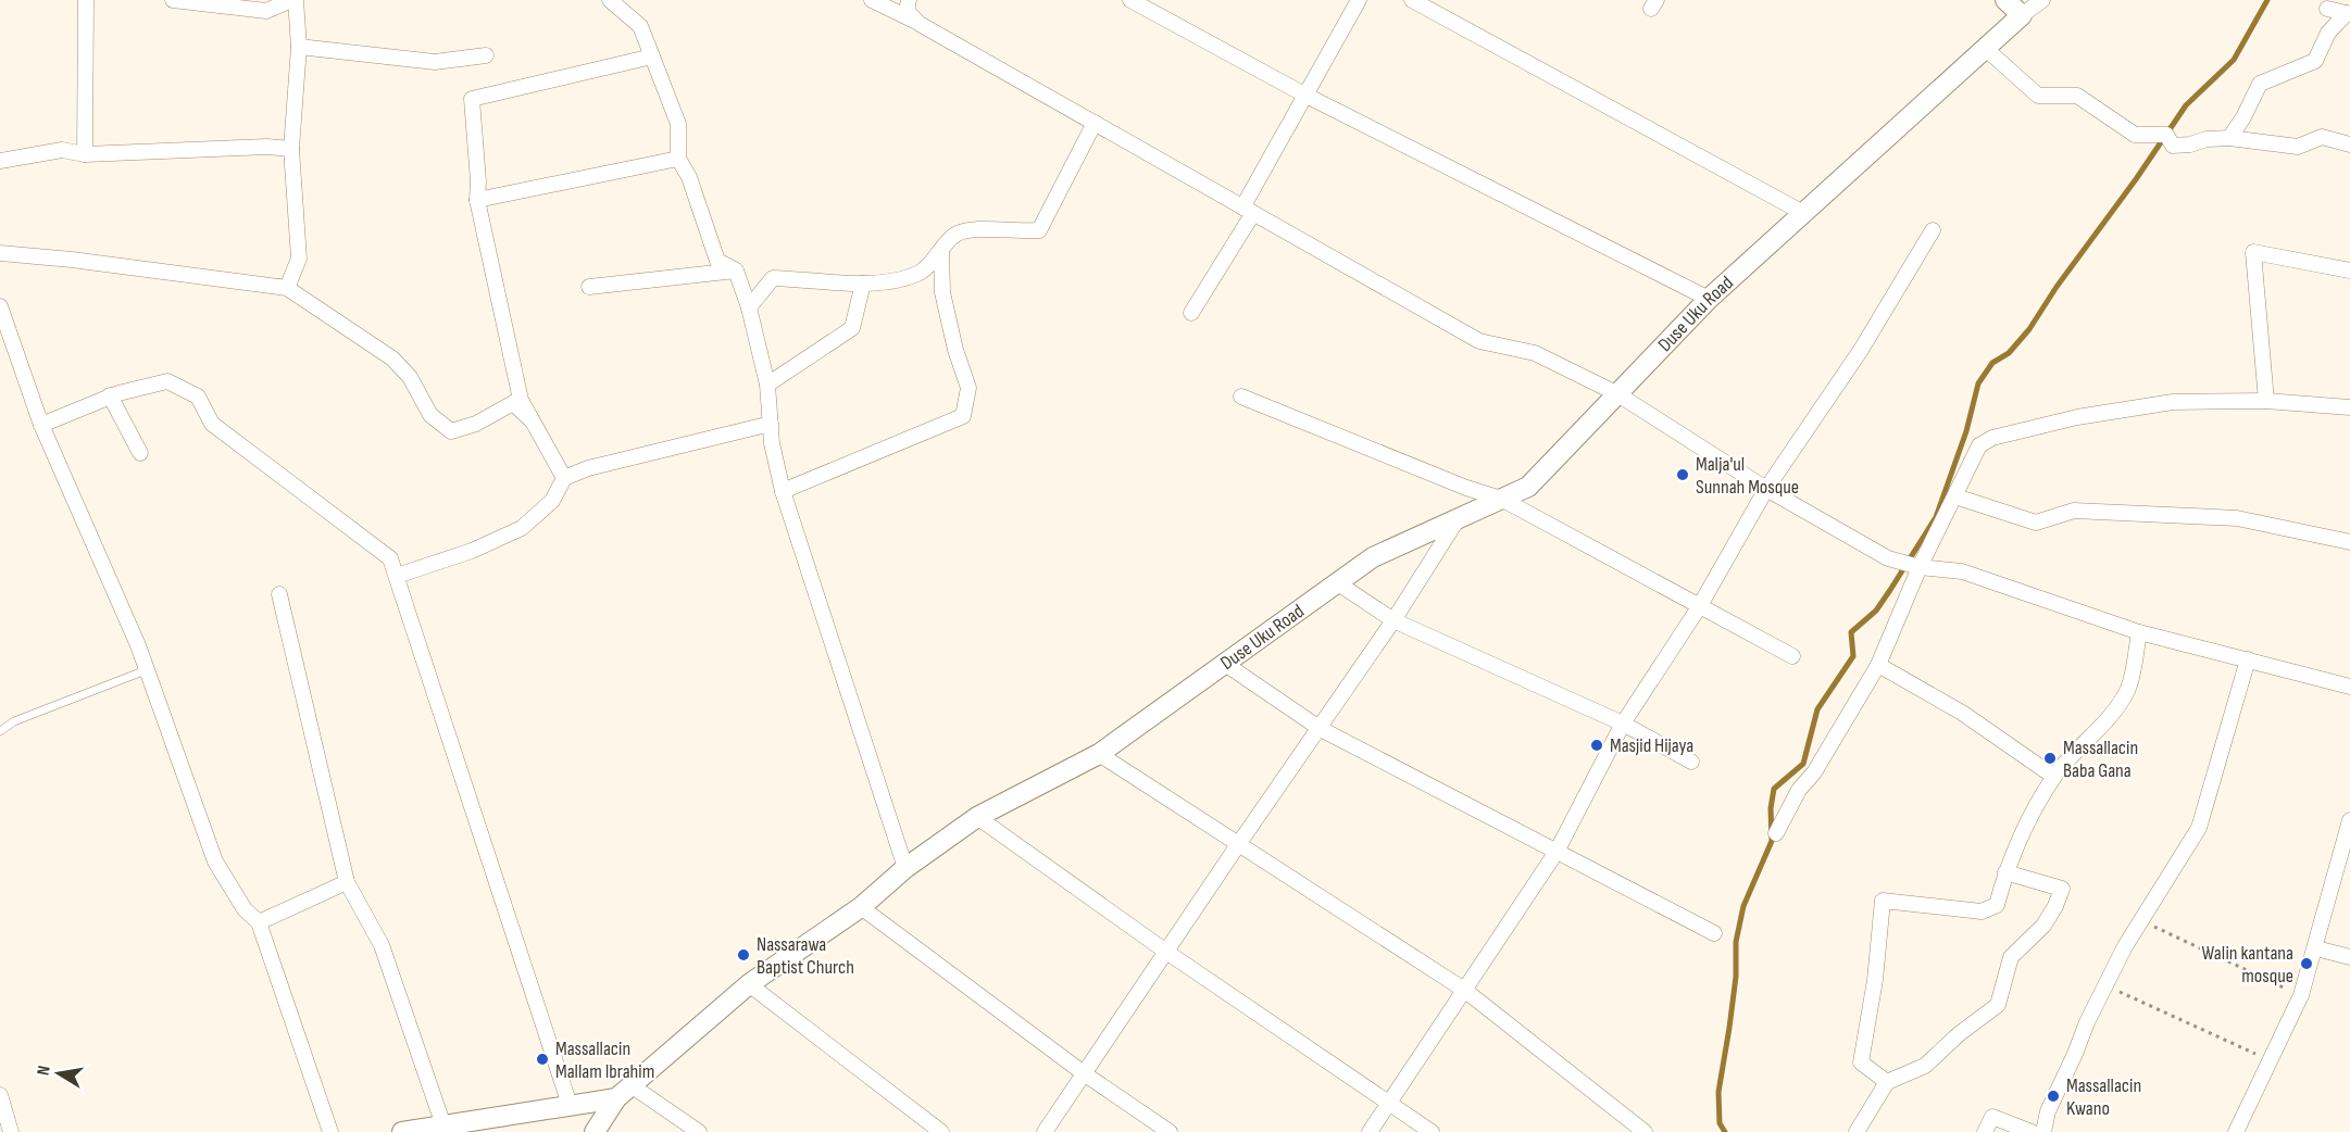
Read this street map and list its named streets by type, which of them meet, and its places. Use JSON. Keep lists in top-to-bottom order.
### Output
{
  "streets": {
    "street": ["Duse Uku Road"]
  },
  "places": [
    "Malja'ul Sunnah Mosque",
    "Masjid Hijaya",
    "Massallacin Baba Gana",
    "Nassarawa Baptist Church",
    "Walin kantana mosque",
    "Massallacin Mallam Ibrahim",
    "Massallacin Kwano"
  ],
  "north": "left"
}
